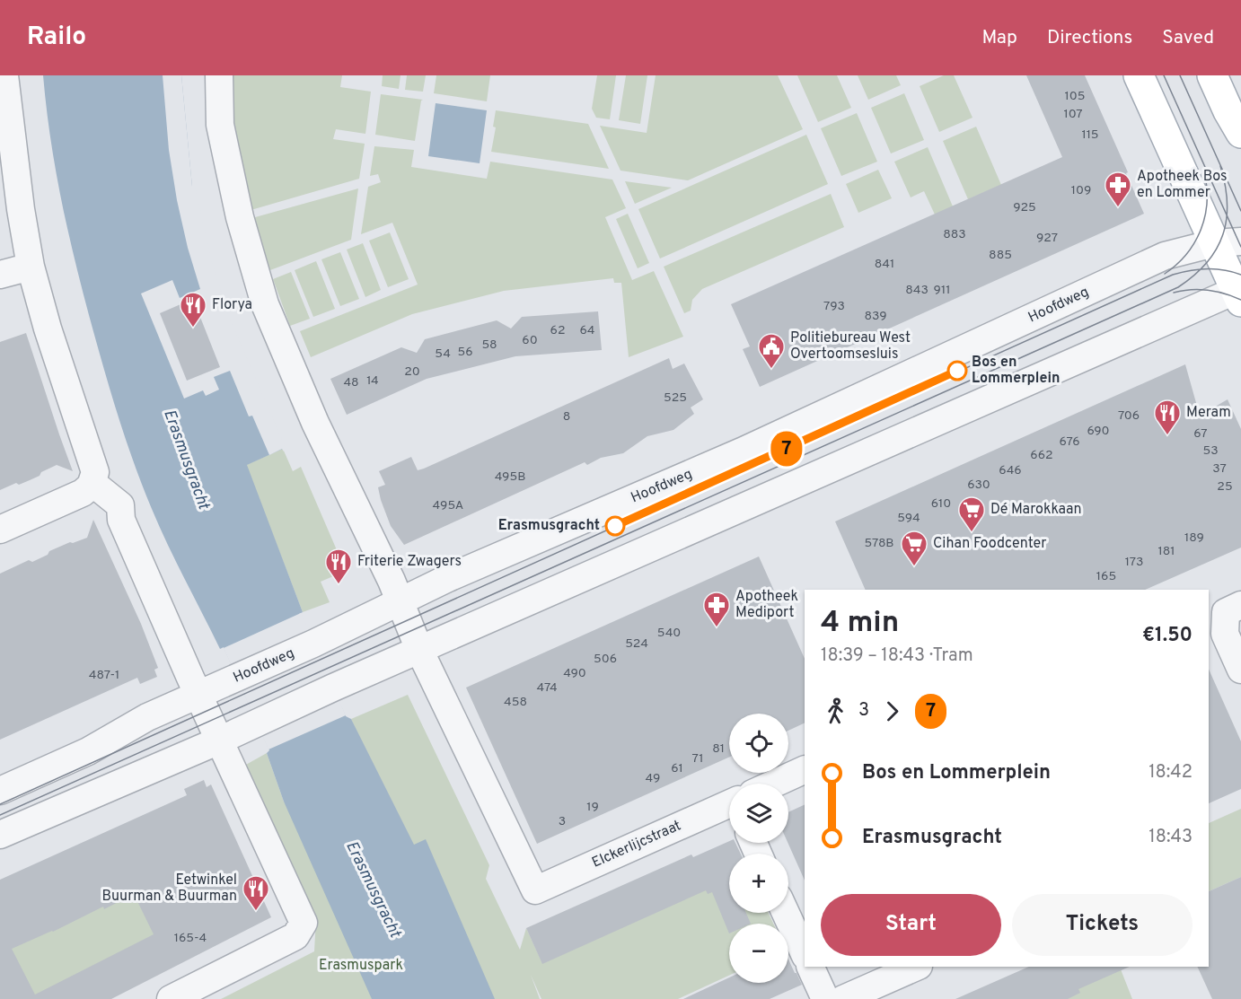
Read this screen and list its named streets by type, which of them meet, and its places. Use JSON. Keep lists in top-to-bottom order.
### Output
{
  "streets": {
    "street": ["Hoofdweg", "Elckerlijcstraat"]
  },
  "water": ["Erasmusgracht"],
  "parks": ["Erasmuspark"],
  "places": {
    "pharmacy": ["Apotheek Bos en Lommer", "Apotheek Mediport"],
    "restaurant": [
      "Florya",
      "Meram",
      "Friterie Zwagers",
      "Eetwinkel Buurman & Buurman"
    ],
    "public building": ["Politiebureau West Overtoomsesluis"],
    "other": ["Bos en Lommerplein", "Erasmusgracht"],
    "supermarket": ["Dé Marokkaan", "Cihan Foodcenter"]
  },
  "lines": ["tram line 7"],
  "house_numbers": [
    "105",
    "107",
    "115",
    "109",
    "925",
    "883",
    "927",
    "885",
    "841",
    "843",
    "911",
    "793",
    "839",
    "62",
    "64",
    "60",
    "58",
    "56",
    "54",
    "20",
    "14",
    "48",
    "525",
    "706",
    "8",
    "690",
    "67",
    "676",
    "53",
    "662",
    "37",
    "646",
    "495B",
    "630",
    "25",
    "610",
    "495A",
    "594",
    "189",
    "578B",
    "181",
    "173",
    "165",
    "540",
    "524",
    "506",
    "490",
    "487-1",
    "474",
    "458",
    "81",
    "71",
    "61",
    "49",
    "19",
    "3",
    "165-4"
  ],
  "page": {
    "header": "Railo",
    "nav": ["Map", "Directions", "Saved"],
    "on_map": "7",
    "heading": ["4 min", "18:39 – 18:43 · Tram", "€1.50"],
    "legs": ["3", "7"],
    "map_buttons": ["+", "−"],
    "list": [
      {
        "name": "Bos en Lommerplein",
        "value": "18:42"
      },
      {
        "name": "Erasmusgracht",
        "value": "18:43"
      }
    ],
    "buttons": ["Start", "Tickets"]
  }
}
